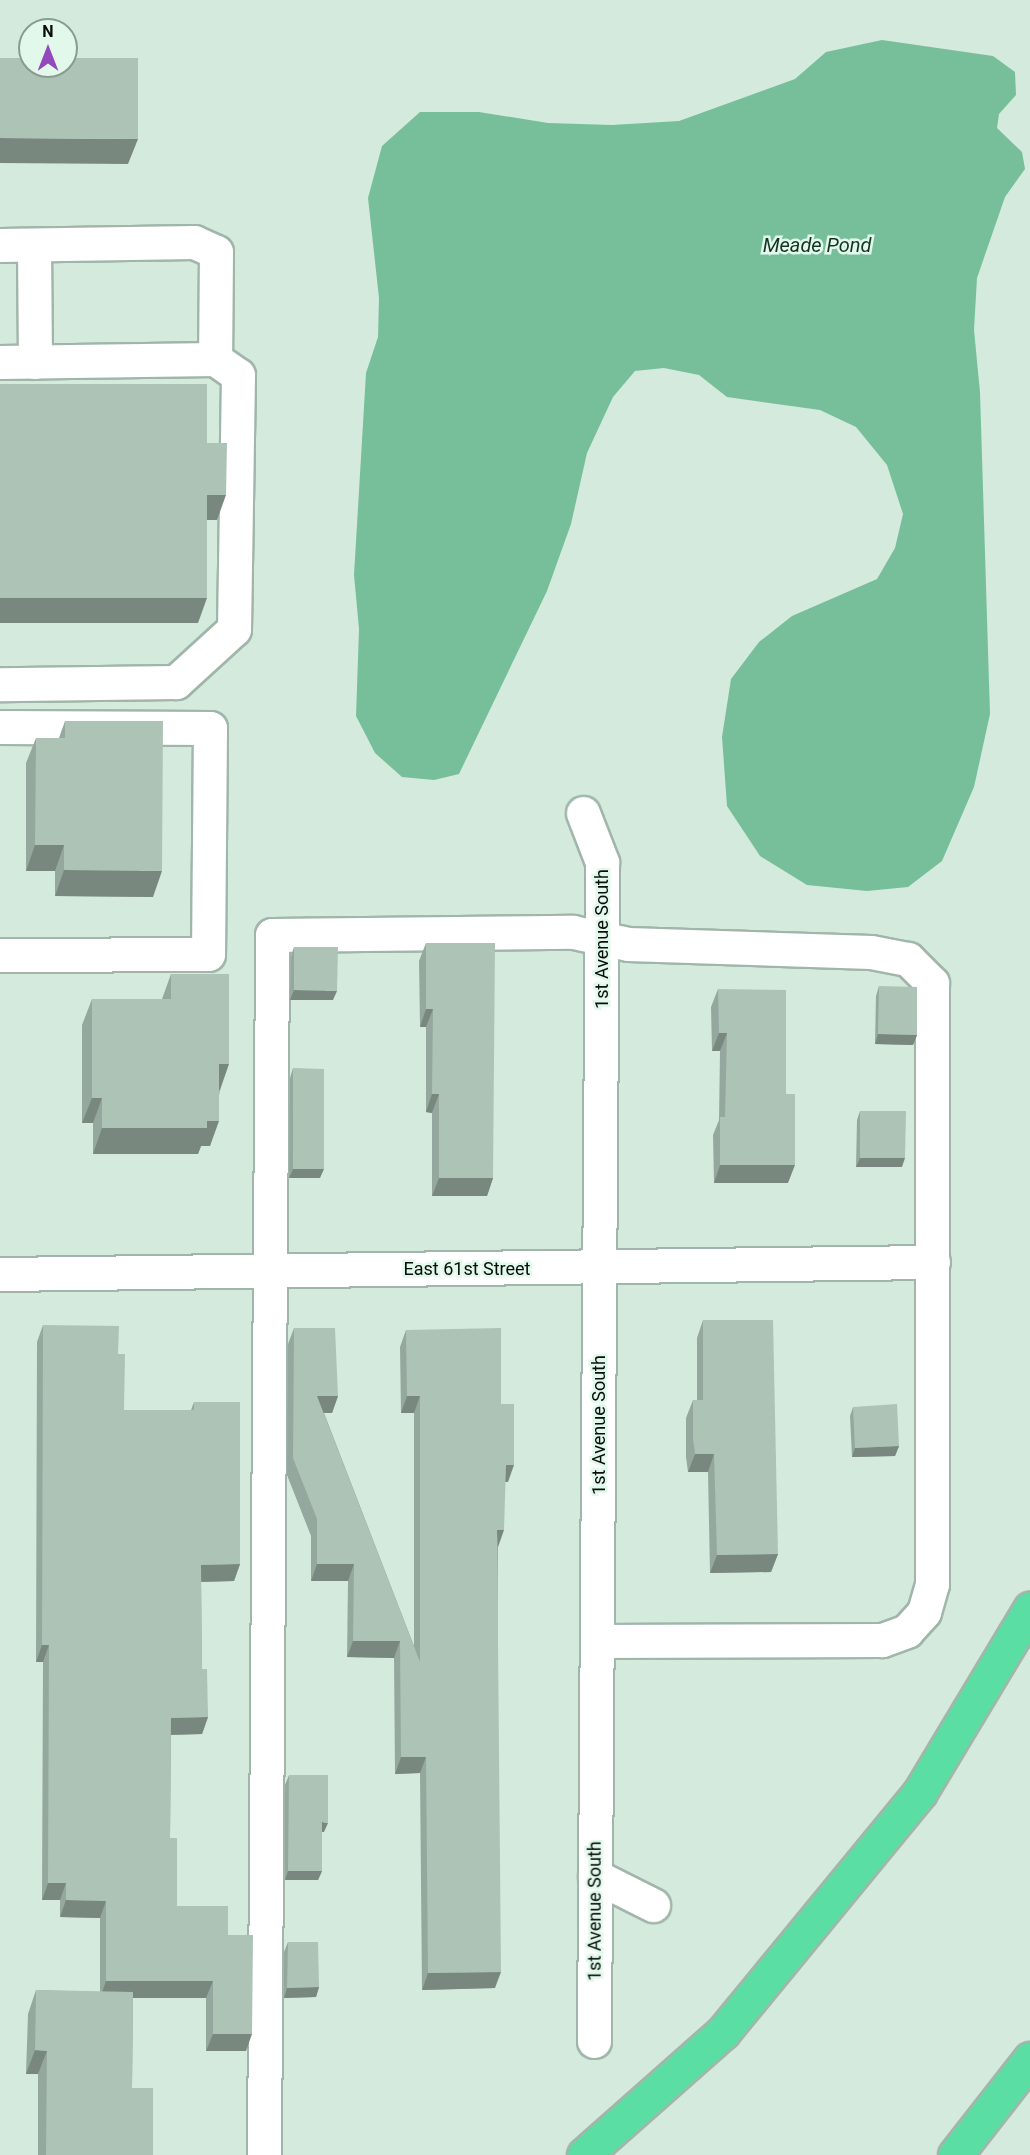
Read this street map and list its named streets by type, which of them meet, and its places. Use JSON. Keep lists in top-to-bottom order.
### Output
{
  "streets": {
    "street": ["1st Avenue South", "East 61st Street"]
  },
  "crossings": [
    ["1st Avenue South", "East 61st Street"]
  ],
  "water": ["Meade Pond"],
  "north": "top"
}
